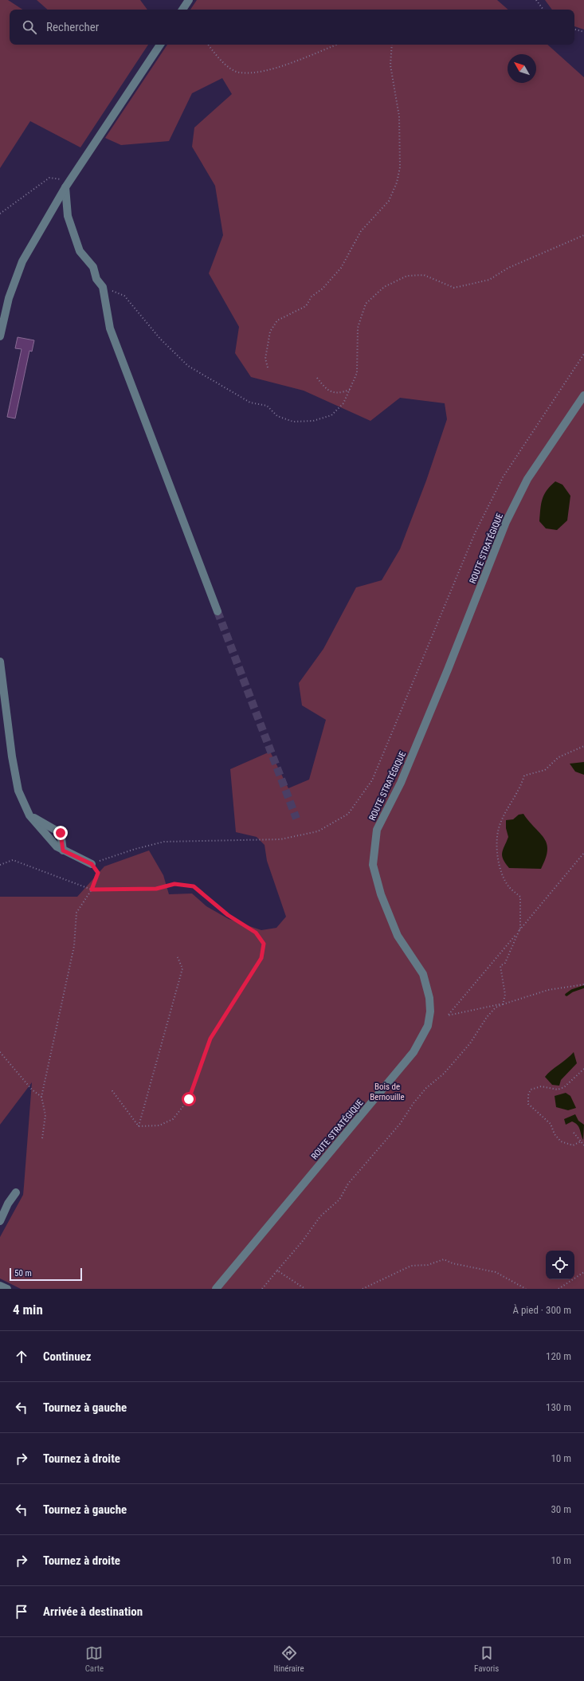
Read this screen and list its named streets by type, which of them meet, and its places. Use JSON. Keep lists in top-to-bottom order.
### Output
{
  "streets": {
    "street": ["ROUTE STRATÉGIQUE"]
  },
  "parks": ["Bois de Bernouille"],
  "scale_bar": "50 m",
  "north": "top left",
  "page": {
    "search": "Rechercher",
    "scale": "50 m",
    "heading": ["4 min", "À pied · 300 m"],
    "list": [
      ["Continuez", "120 m"],
      ["Tournez à gauche", "130 m"],
      ["Tournez à droite", "10 m"],
      ["Tournez à gauche", "30 m"],
      ["Tournez à droite", "10 m"],
      "Arrivée à destination"
    ],
    "nav": ["Carte", "Itinéraire", "Favoris"]
  }
}
